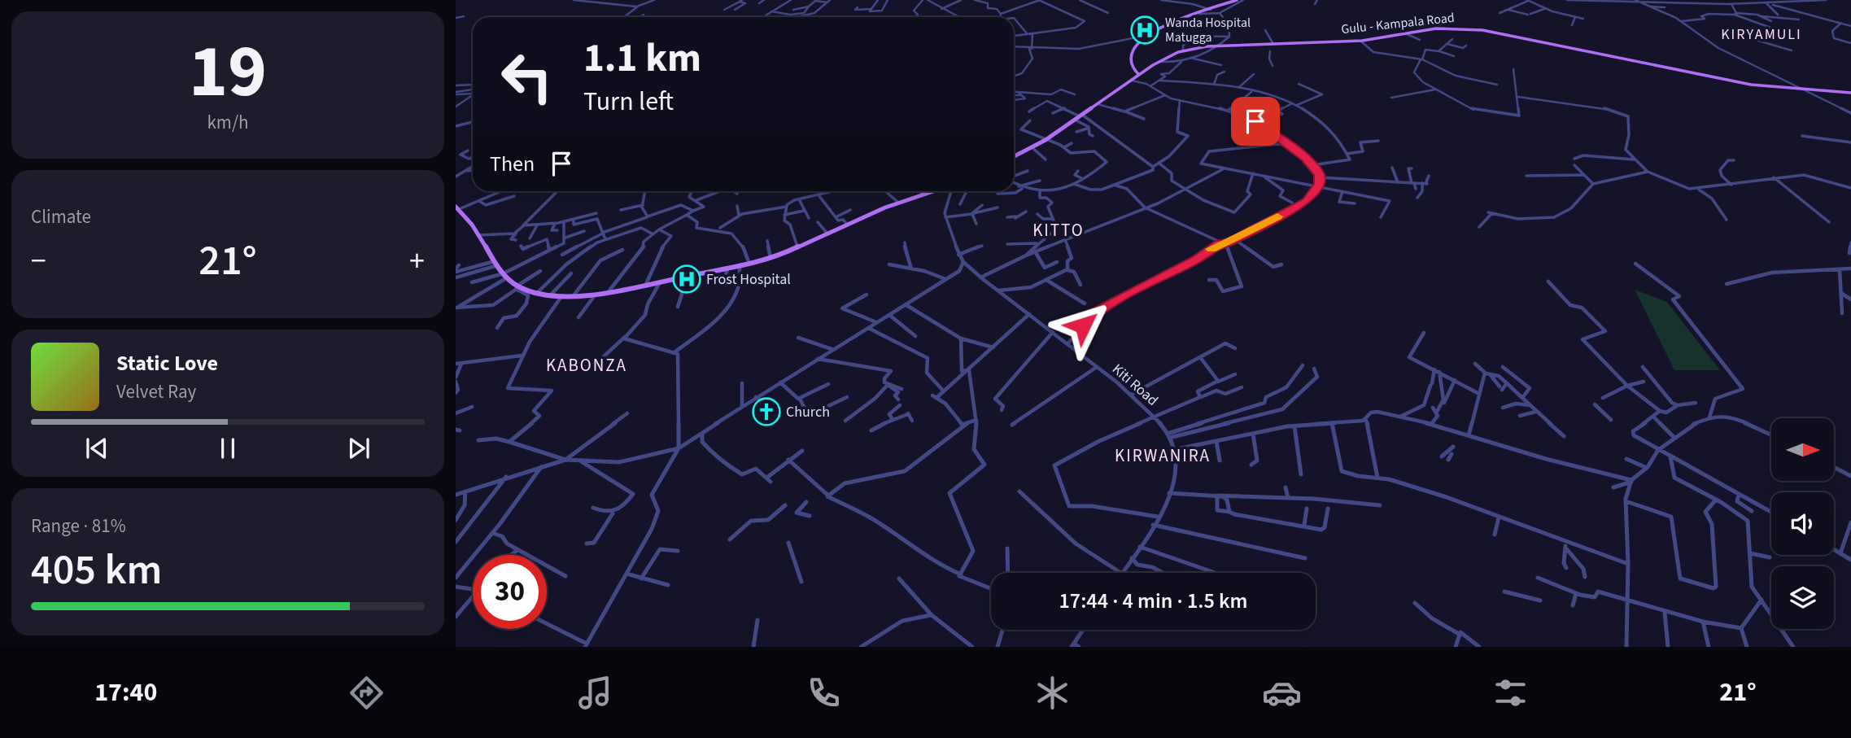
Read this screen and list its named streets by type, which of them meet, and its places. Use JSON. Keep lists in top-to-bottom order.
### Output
{
  "streets": {
    "main road": ["Gulu - Kampala Road"],
    "street": ["Kiti Road"]
  },
  "districts": [
    "KIRYAMULI",
    "KITTO",
    "KABONZA",
    "KIRWANIRA"
  ],
  "places": {
    "hospital": ["Wanda Hospital Matugga", "Frost Hospital"],
    "church": ["Church"]
  },
  "north": "right",
  "page": {
    "tile": [
      ["19", "km/h"],
      "Climate",
      ["Range · 81%", "405 km"]
    ],
    "turn": ["1.1 km", "Turn left"],
    "then": "Then",
    "heat": ["−", "21°", "+"],
    "song": ["Static Love", "Velvet Ray"],
    "limit": "30",
    "trip": "17:44 · 4 min · 1.5 km",
    "tabs": ["17:40", "21°"]
  }
}
